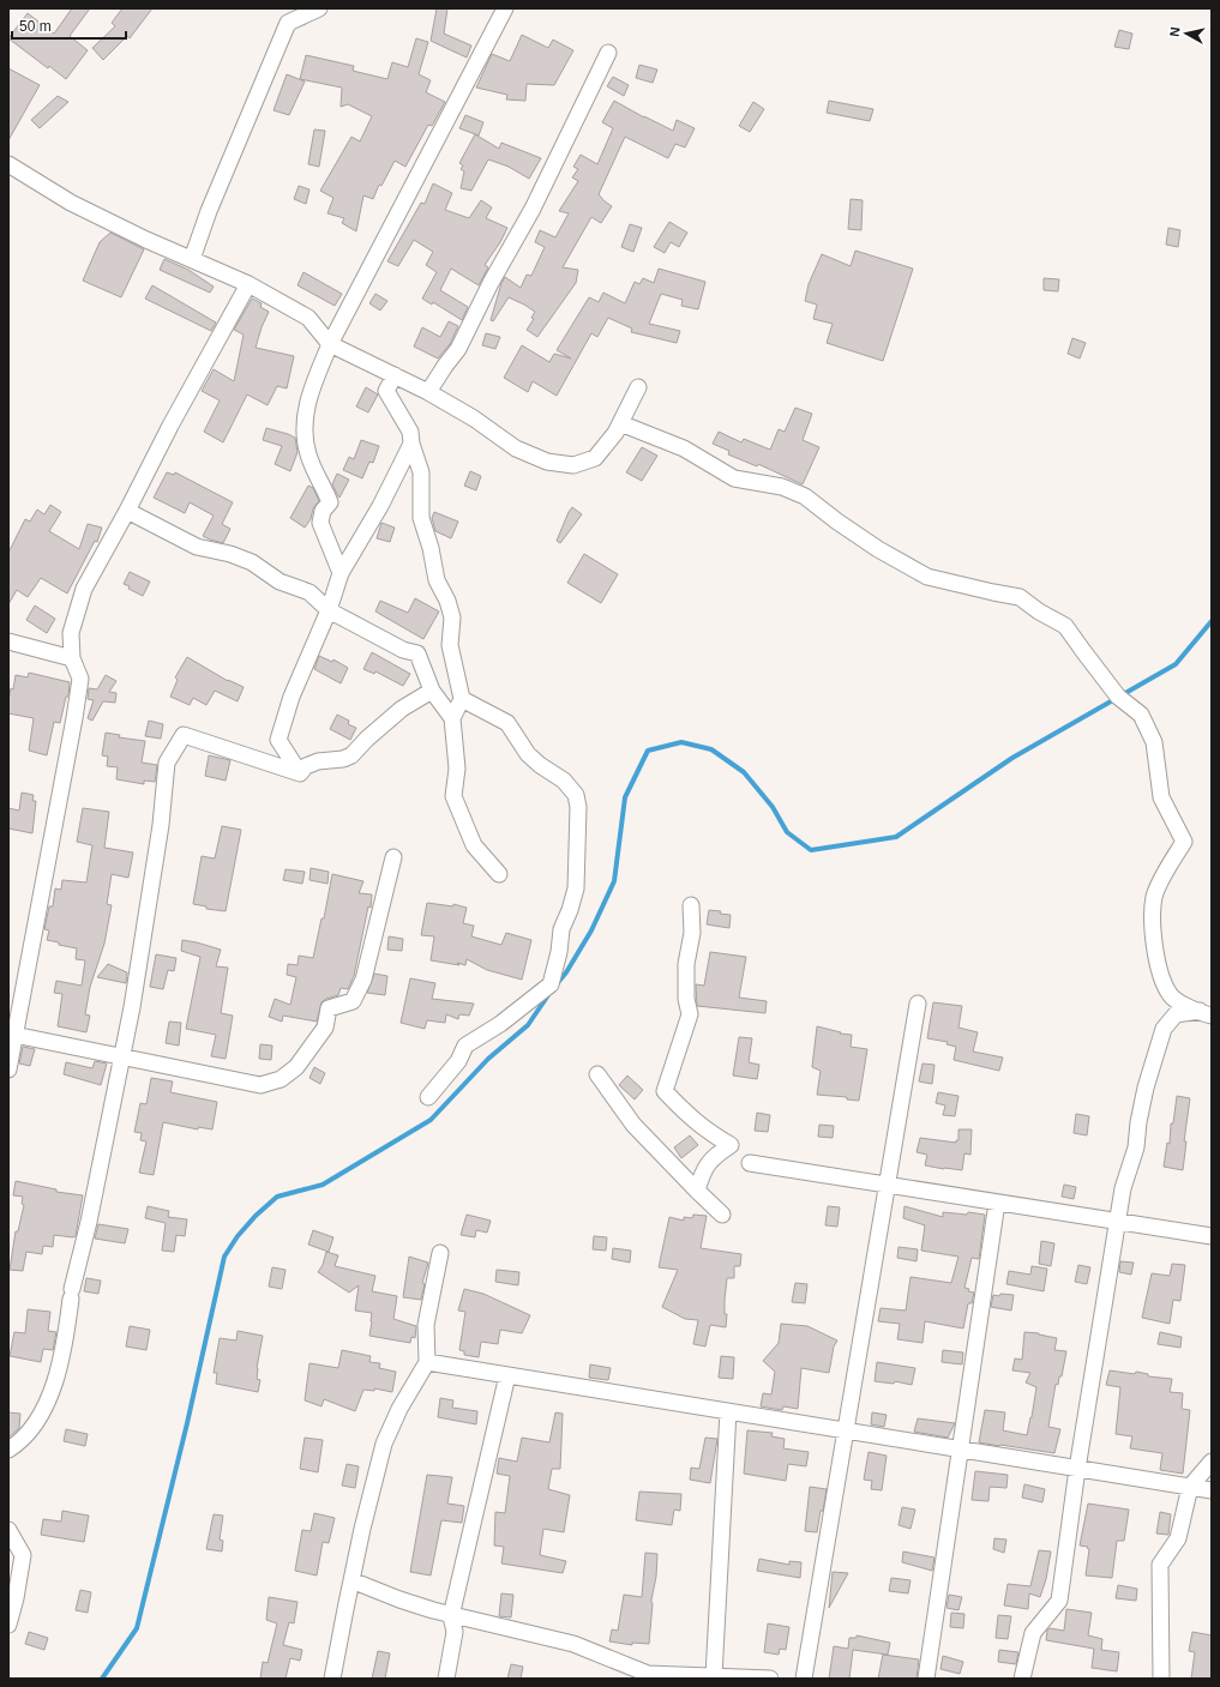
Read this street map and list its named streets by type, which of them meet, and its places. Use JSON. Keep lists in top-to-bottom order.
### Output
{
  "scale_bar": "50 m",
  "north": "left"
}
